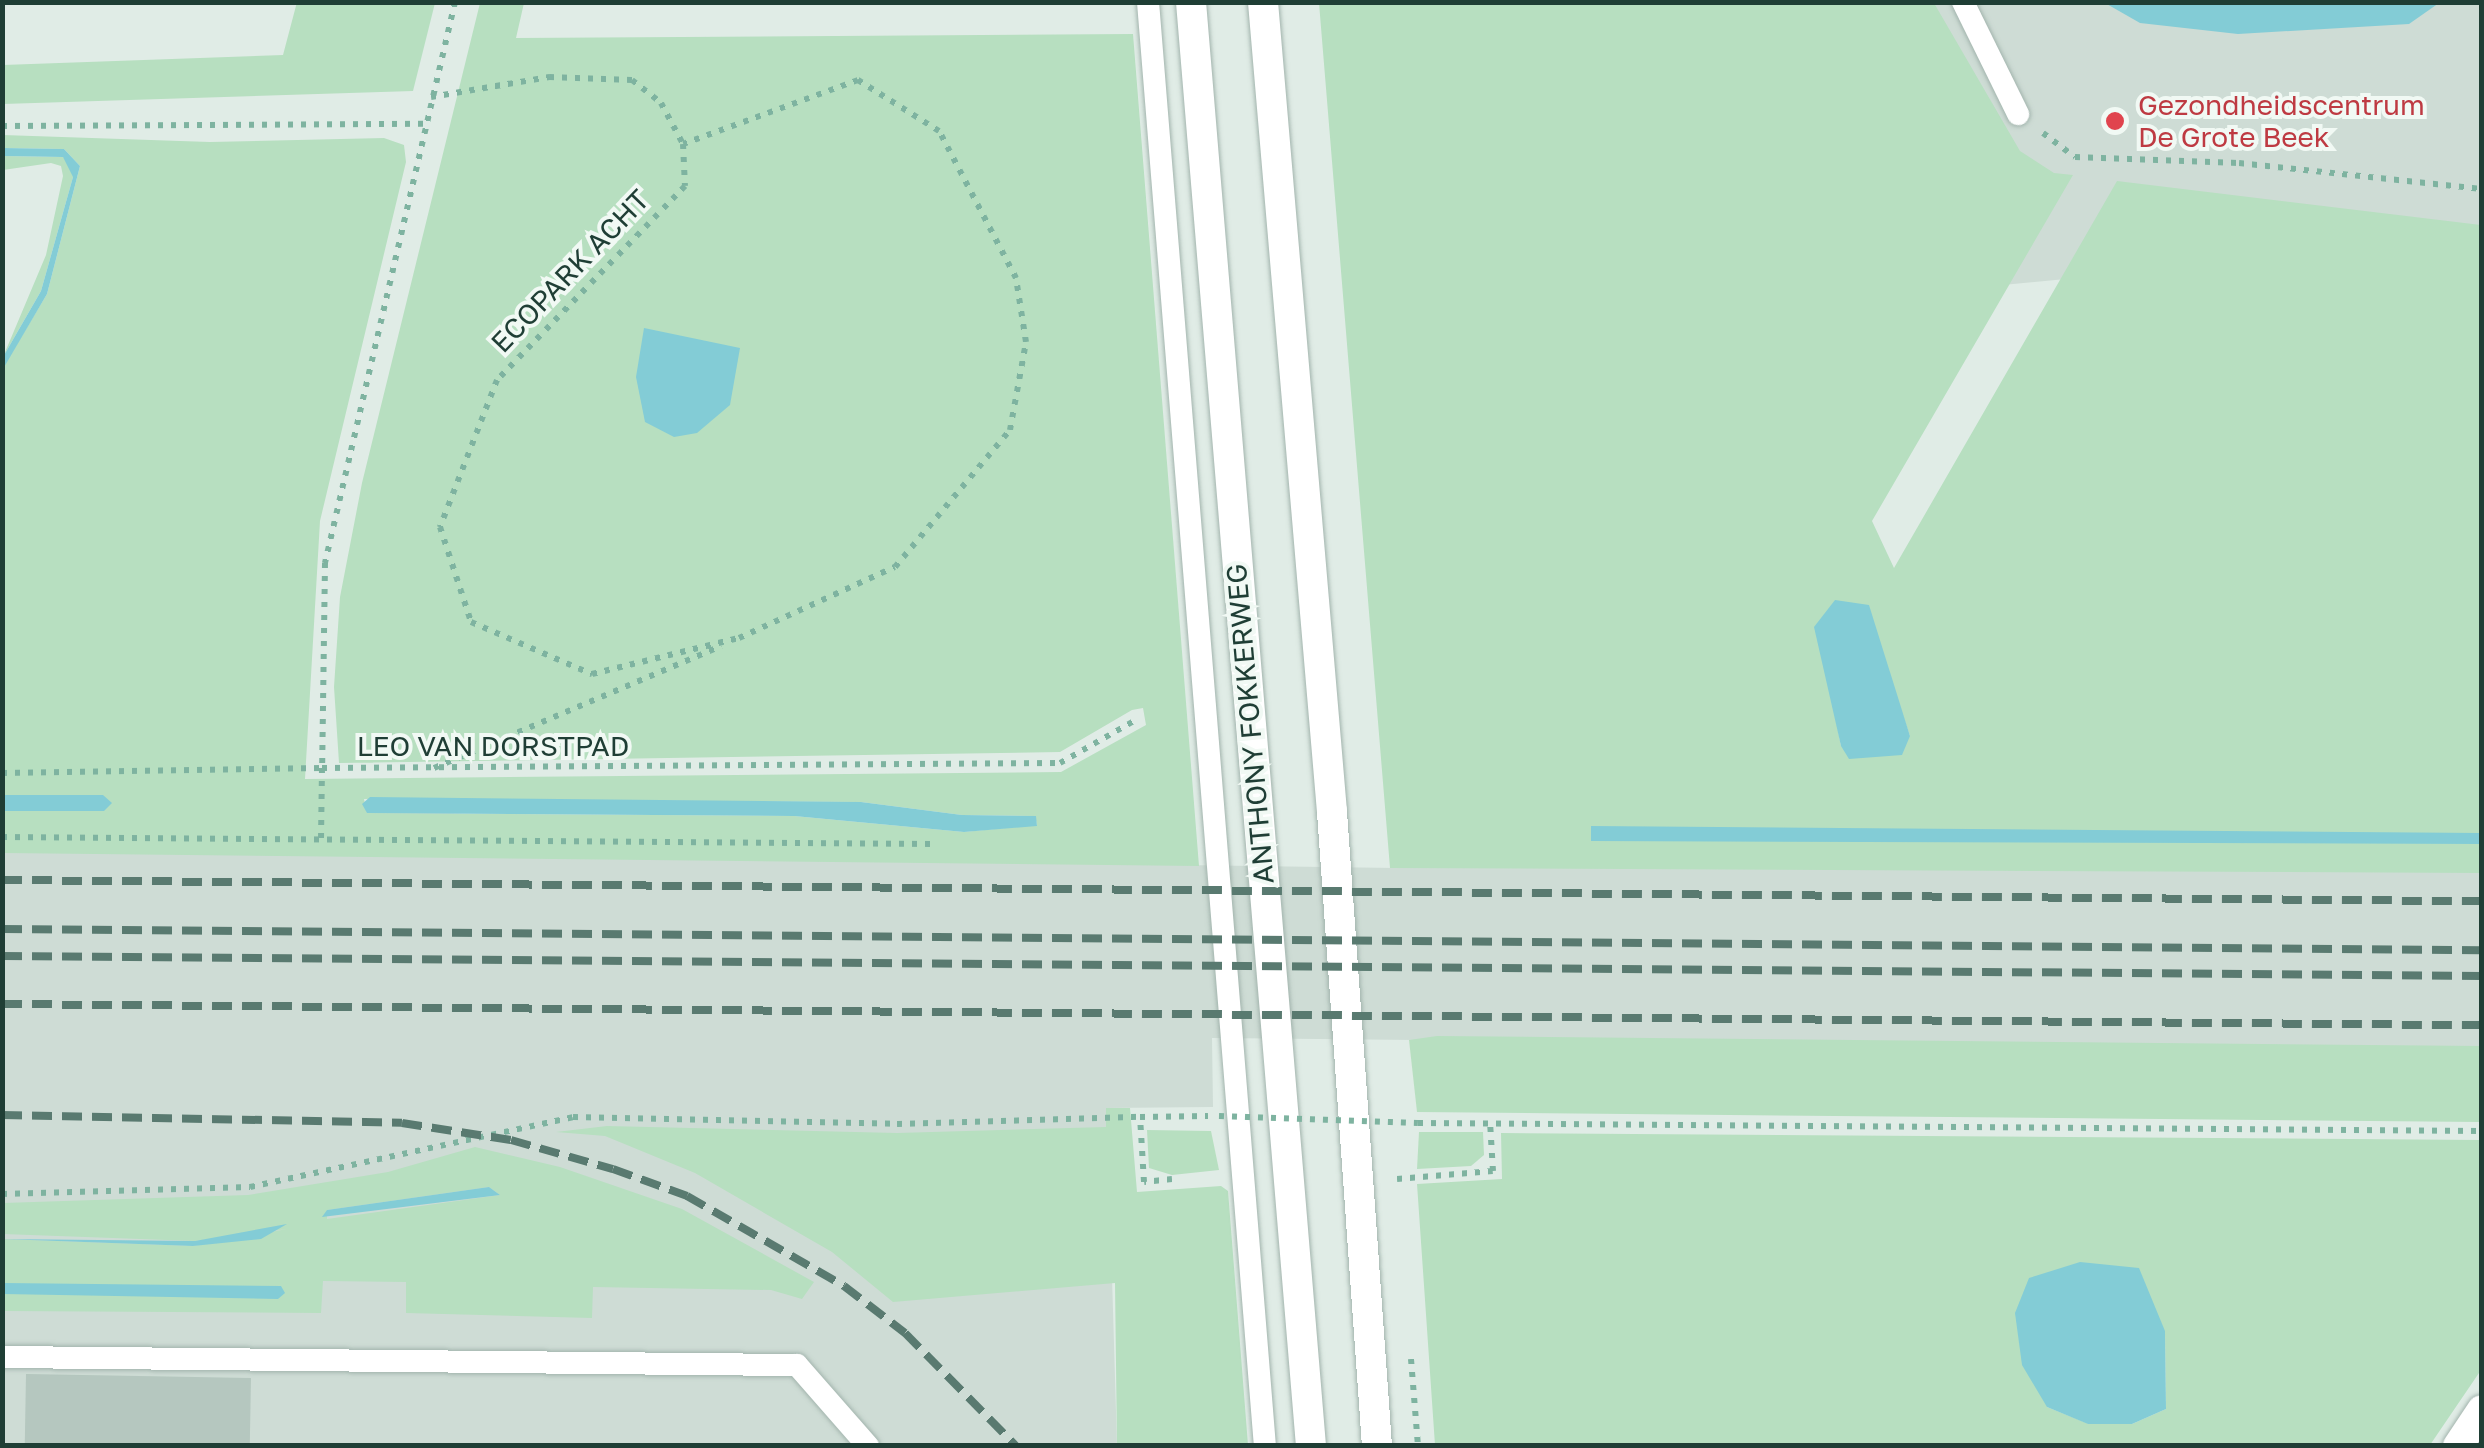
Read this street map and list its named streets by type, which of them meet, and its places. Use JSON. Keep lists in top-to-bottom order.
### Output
{
  "streets": {
    "main road": ["ANTHONY FOKKERWEG"],
    "path": ["ECOPARK ACHT", "LEO VAN DORSTPAD"]
  },
  "places": ["Gezondheidscentrum De Grote Beek"]
}
